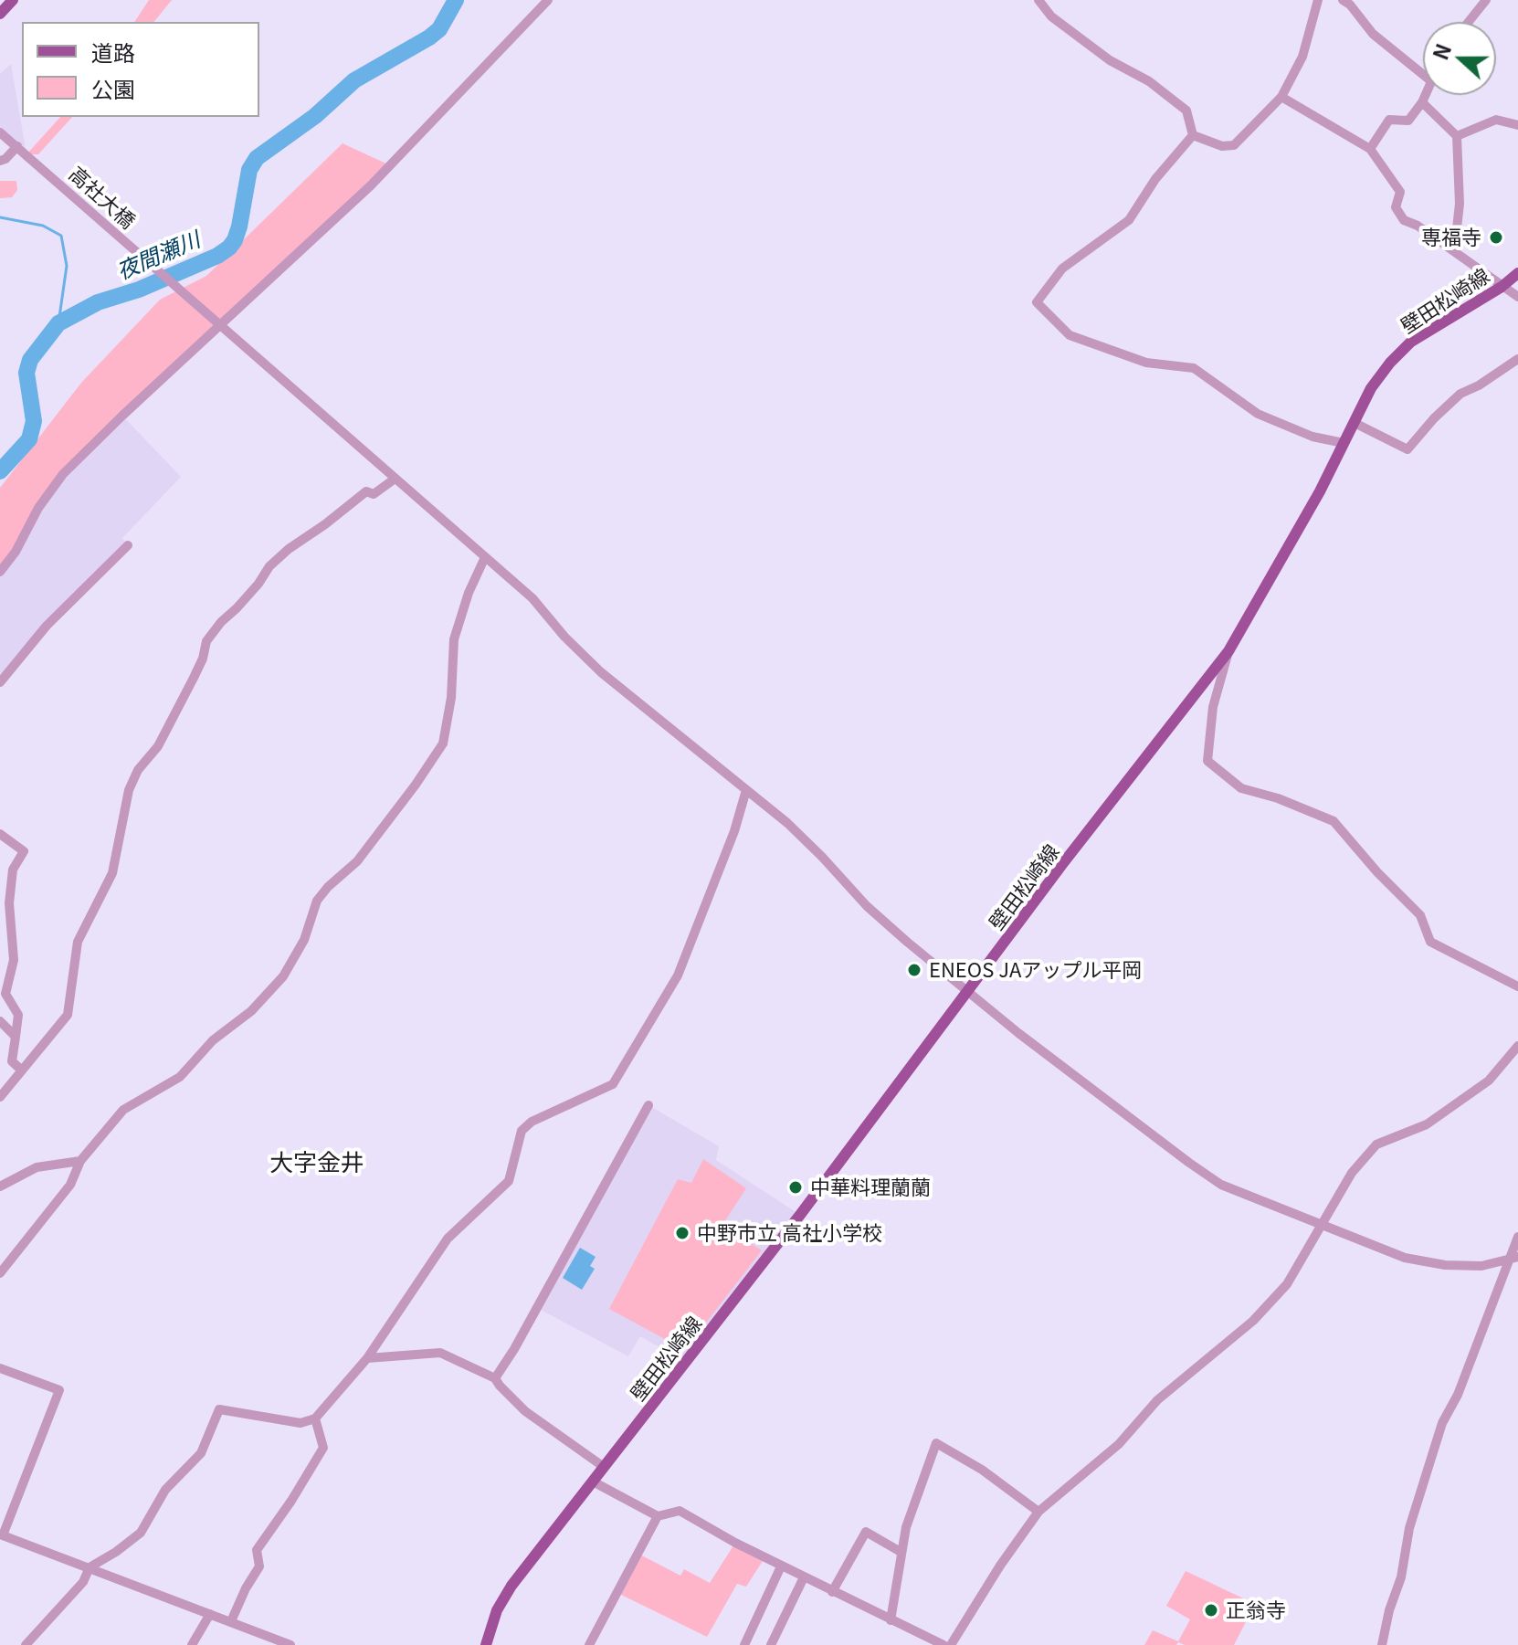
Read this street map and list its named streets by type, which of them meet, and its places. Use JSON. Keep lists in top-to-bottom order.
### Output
{
  "streets": {
    "main road": ["壁田松崎線"],
    "street": ["高社大橋"]
  },
  "crossings": [
    ["高社大橋", "壁田松崎線"]
  ],
  "districts": ["大字金井"],
  "water": ["夜間瀬川"],
  "places": [
    "専福寺",
    "ENEOS JAアップル平岡",
    "中華料理蘭蘭",
    "中野市立 高社小学校",
    "正翁寺"
  ],
  "legend": ["道路", "公園"],
  "north": "left"
}
